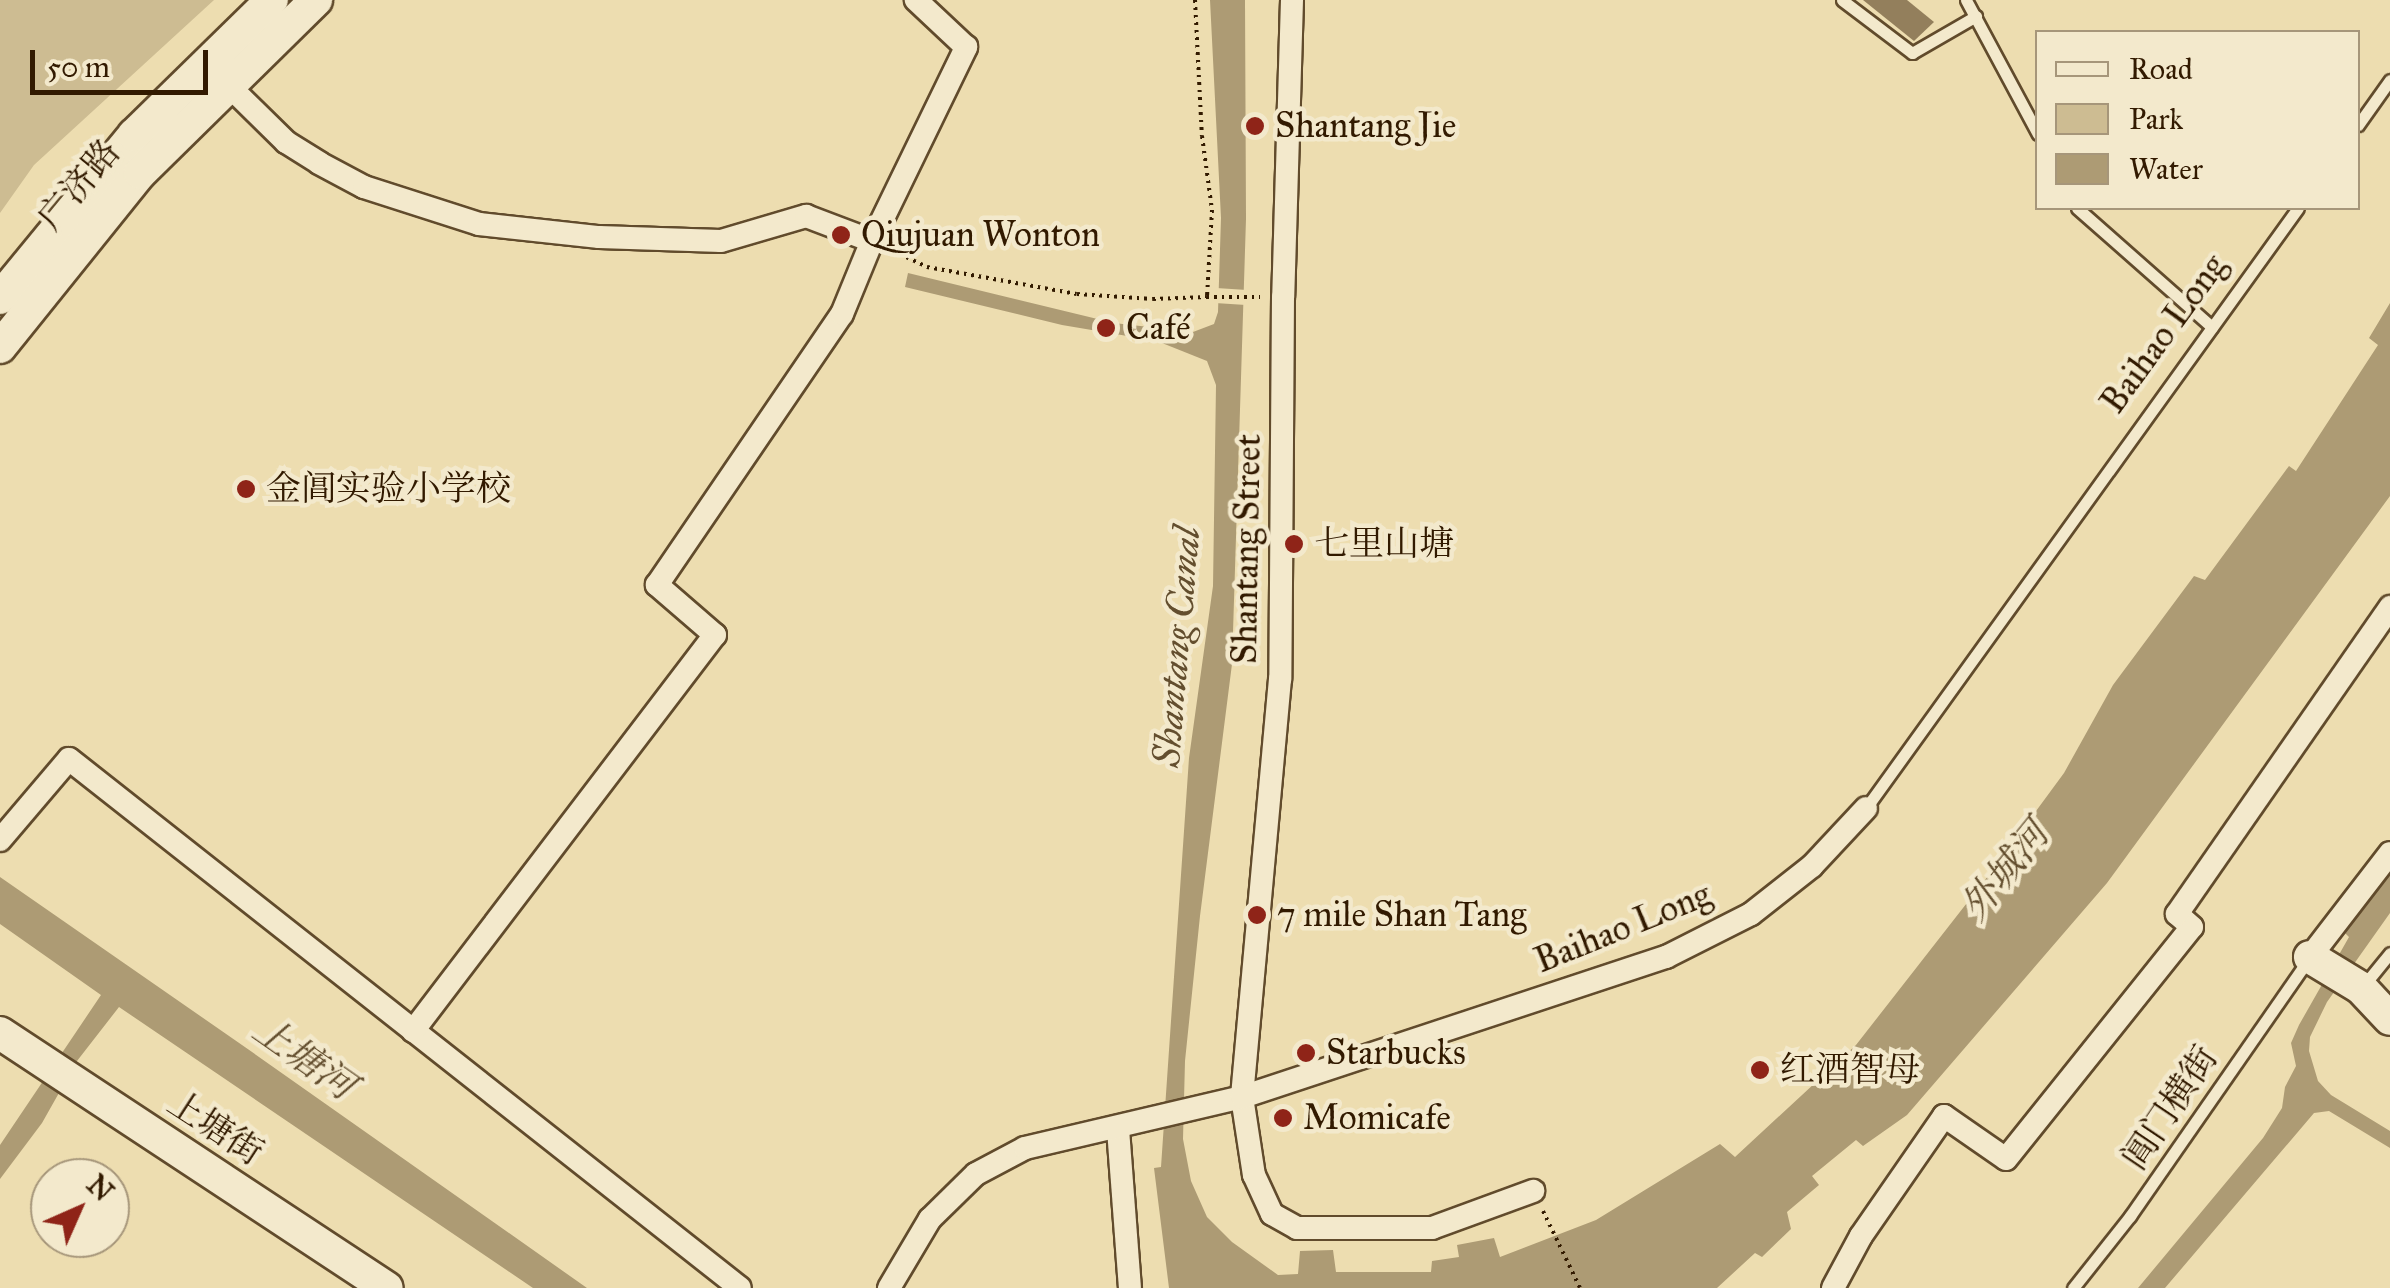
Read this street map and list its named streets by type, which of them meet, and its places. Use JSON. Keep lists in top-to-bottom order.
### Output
{
  "streets": {
    "main road": ["广济路", "上塘街"],
    "street": ["Baihao Long", "Shantang Street"],
    "lane": ["阊门横街"]
  },
  "crossings": [
    ["Baihao Long", "Shantang Street"]
  ],
  "water": ["Shantang Canal", "外城河", "上塘河"],
  "places": [
    "Shantang Jie",
    "Qiujuan Wonton",
    "Café",
    "金阊实验小学校",
    "七里山塘",
    "7 mile Shan Tang",
    "Starbucks",
    "红酒智母",
    "Momicafe"
  ],
  "legend": ["Road", "Park", "Water"],
  "scale_bar": "50 m",
  "north": "top right"
}
